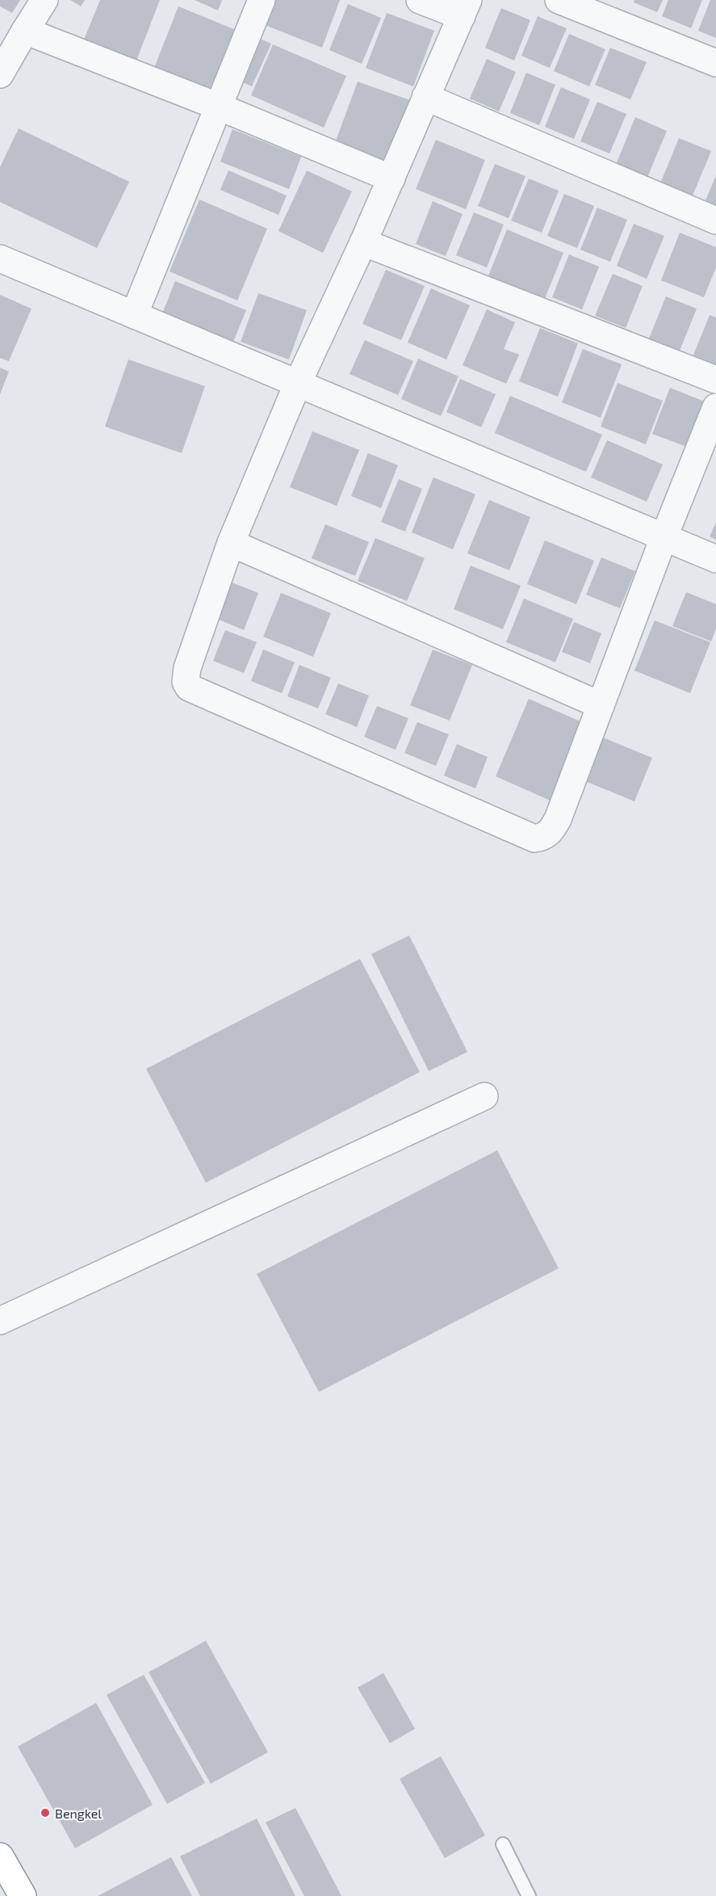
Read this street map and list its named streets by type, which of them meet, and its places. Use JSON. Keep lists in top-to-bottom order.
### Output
{
  "places": ["Bengkel"]
}
